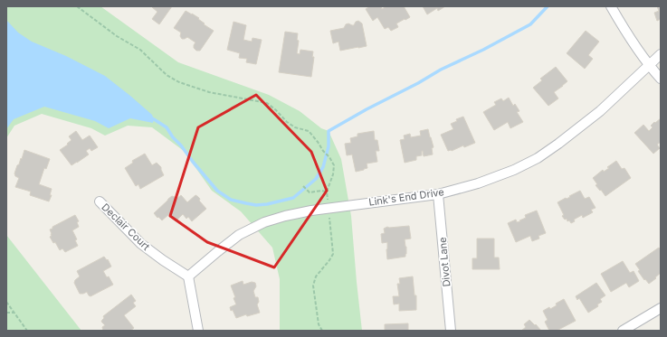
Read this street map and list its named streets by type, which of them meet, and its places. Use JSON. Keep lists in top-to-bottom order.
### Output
{
  "streets": {
    "street": ["Link's End Drive", "Declair Court", "Divot Lane"]
  },
  "crossings": [
    ["Link's End Drive", "Declair Court"],
    ["Link's End Drive", "Divot Lane"]
  ]
}
